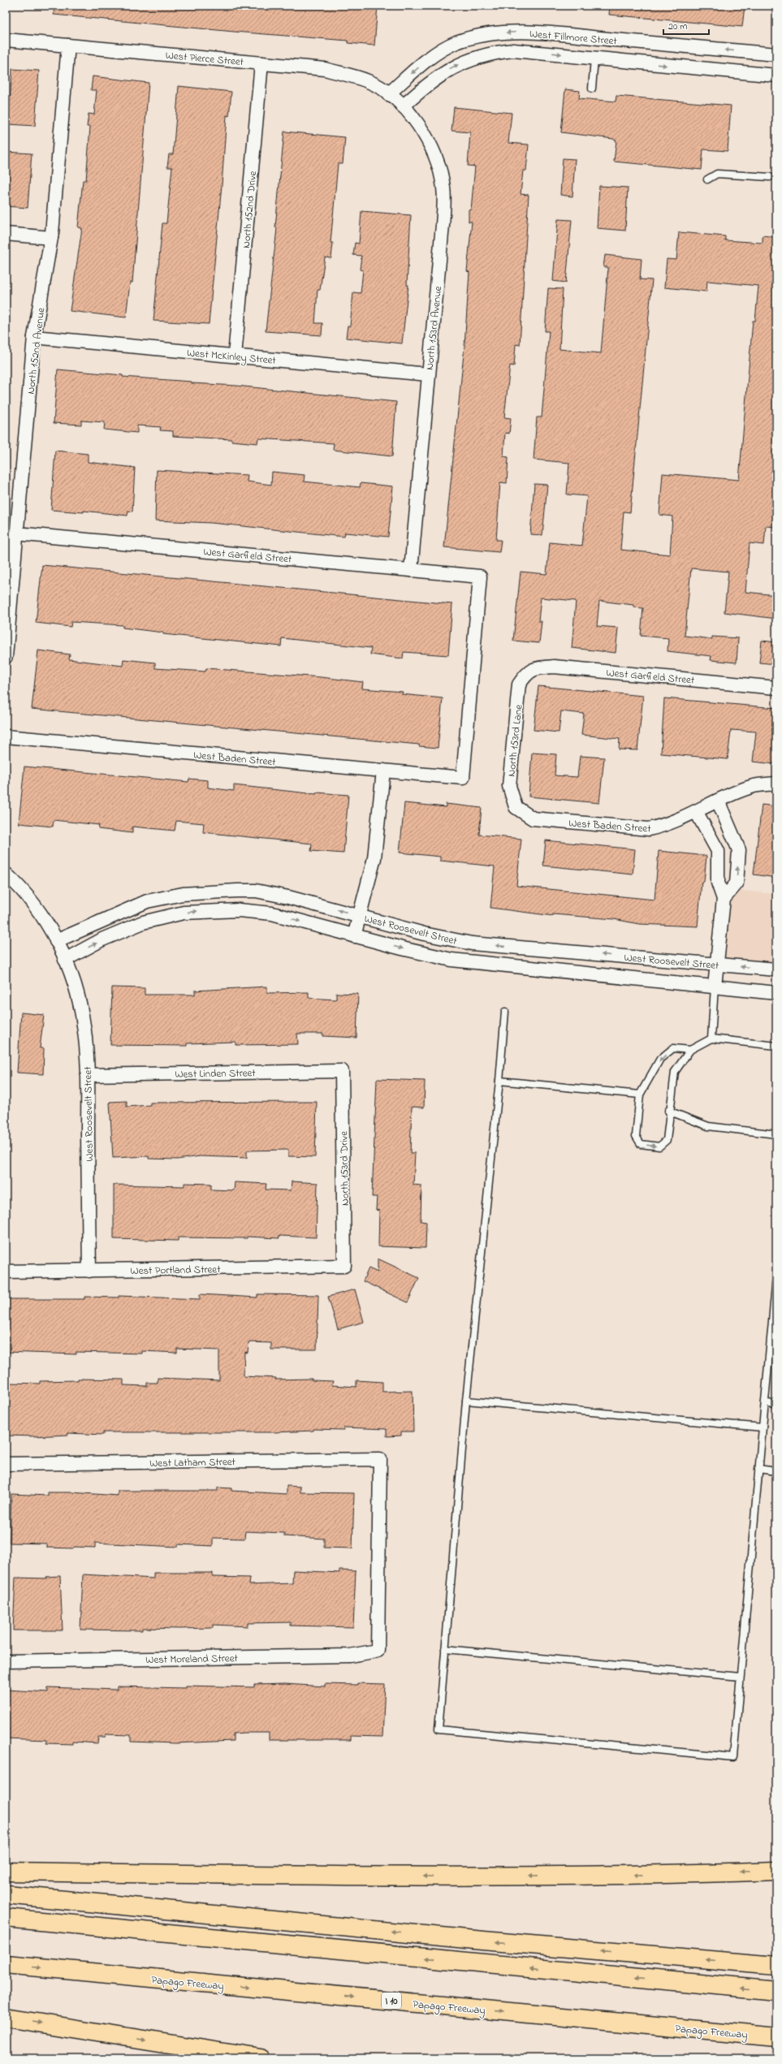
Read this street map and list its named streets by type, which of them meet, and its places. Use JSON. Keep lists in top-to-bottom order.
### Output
{
  "streets": {
    "highway": ["Papago Freeway", "I 10"],
    "street": [
      "West Fillmore Street",
      "West Pierce Street",
      "North 152nd Drive",
      "North 153rd Avenue",
      "North 152nd Avenue",
      "West McKinley Street",
      "West Garfield Street",
      "North 153rd Lane",
      "West Baden Street",
      "West Roosevelt Street",
      "West Linden Street",
      "North 153rd Drive",
      "West Portland Street",
      "West Latham Street",
      "West Moreland Street"
    ]
  },
  "crossings": [
    ["West Fillmore Street", "West Pierce Street"],
    ["West Fillmore Street", "North 153rd Avenue"],
    ["West Pierce Street", "North 152nd Drive"],
    ["West Pierce Street", "North 153rd Avenue"],
    ["West Pierce Street", "North 152nd Avenue"],
    ["North 152nd Drive", "West McKinley Street"],
    ["North 153rd Avenue", "West McKinley Street"],
    ["North 153rd Avenue", "West Garfield Street"],
    ["North 152nd Avenue", "West McKinley Street"],
    ["North 152nd Avenue", "West Garfield Street"],
    ["West Garfield Street", "North 153rd Lane"],
    ["West Garfield Street", "West Baden Street"],
    ["North 153rd Lane", "West Baden Street"],
    ["West Roosevelt Street", "West Linden Street"],
    ["West Roosevelt Street", "West Portland Street"],
    ["West Linden Street", "North 153rd Drive"],
    ["North 153rd Drive", "West Portland Street"],
    ["West Latham Street", "West Moreland Street"]
  ],
  "scale_bar": "20 m"
}
